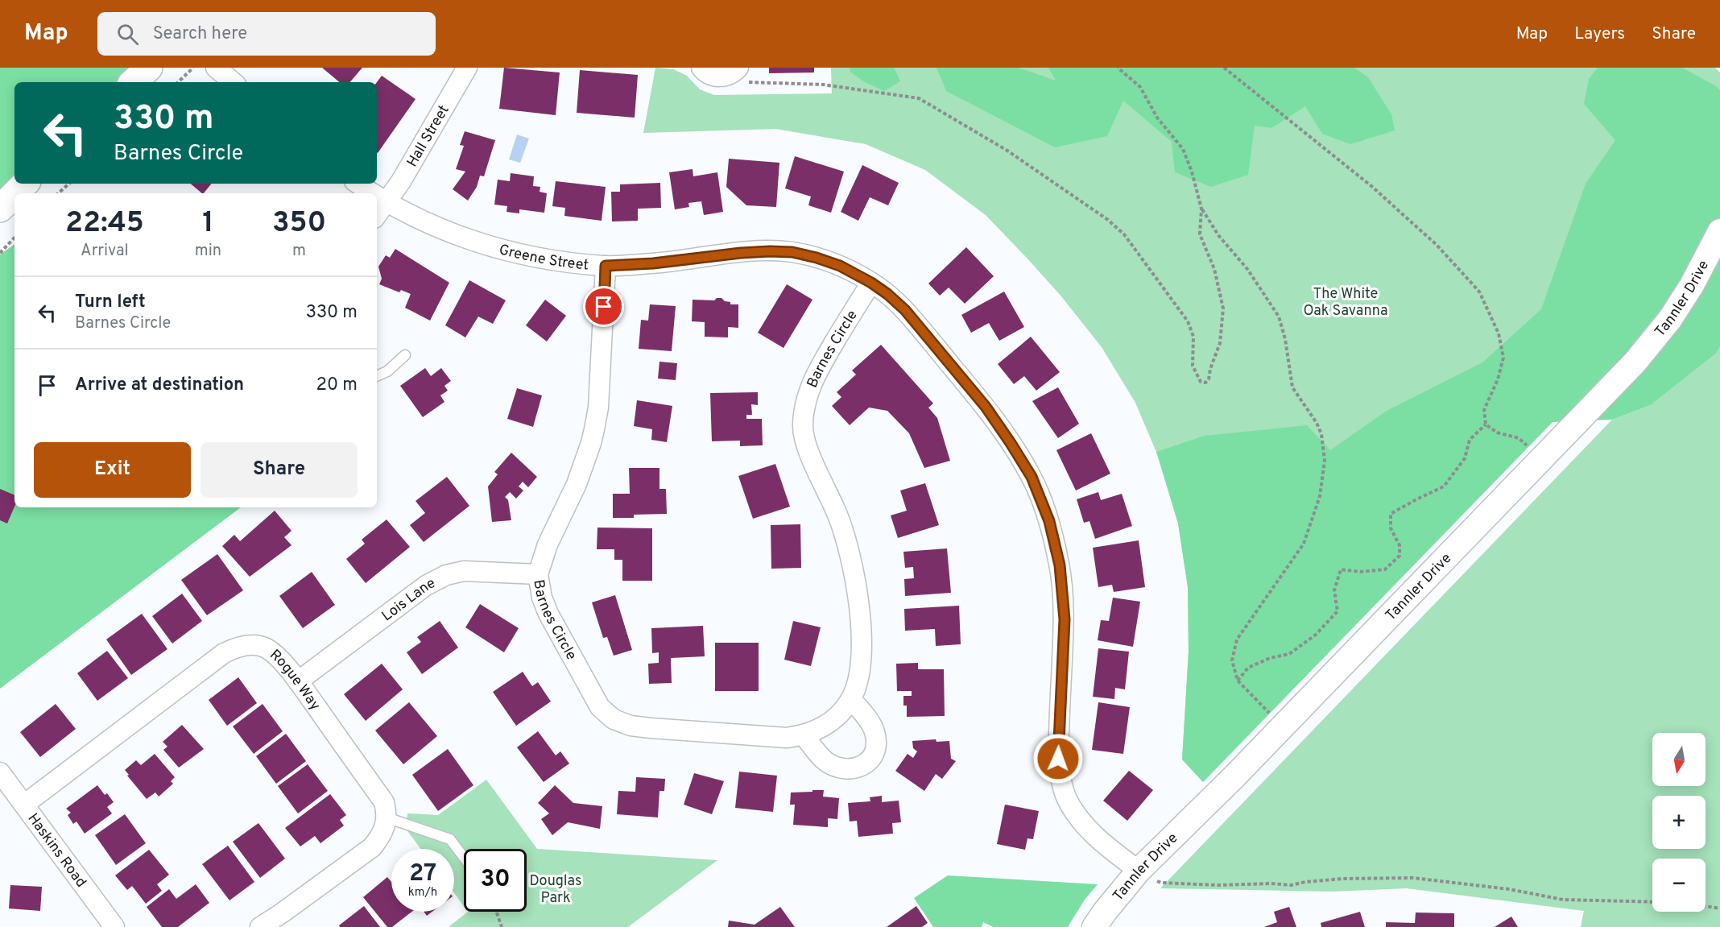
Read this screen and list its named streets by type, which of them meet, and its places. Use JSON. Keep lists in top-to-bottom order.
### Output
{
  "streets": {
    "street": [
      "Hall Street",
      "Greene Street",
      "Tannler Drive",
      "Barnes Circle",
      "Lois Lane",
      "Rogue Way",
      "Haskins Road"
    ]
  },
  "crossings": [
    ["Hall Street", "Greene Street"],
    ["Greene Street", "Tannler Drive"],
    ["Greene Street", "Barnes Circle"],
    ["Barnes Circle", "Lois Lane"],
    ["Lois Lane", "Rogue Way"],
    ["Rogue Way", "Haskins Road"]
  ],
  "parks": ["The White Oak Savanna", "Douglas Park"],
  "north": "bottom",
  "page": {
    "header": "Map",
    "search": "Search here",
    "nav": ["Map", "Layers", "Share"],
    "turn": ["330 m", "Barnes Circle"],
    "eta": [
      "22:45",
      "Arrival",
      "1",
      "min",
      "350",
      "m"
    ],
    "list": [
      {
        "name": "Turn left",
        "note": "Barnes Circle",
        "value": "330 m"
      },
      {
        "name": "Arrive at destination",
        "value": "20 m"
      }
    ],
    "buttons": ["Exit", "Share"],
    "map_buttons": ["+", "−"],
    "speed": "27 km/h",
    "limit": "30"
  }
}
